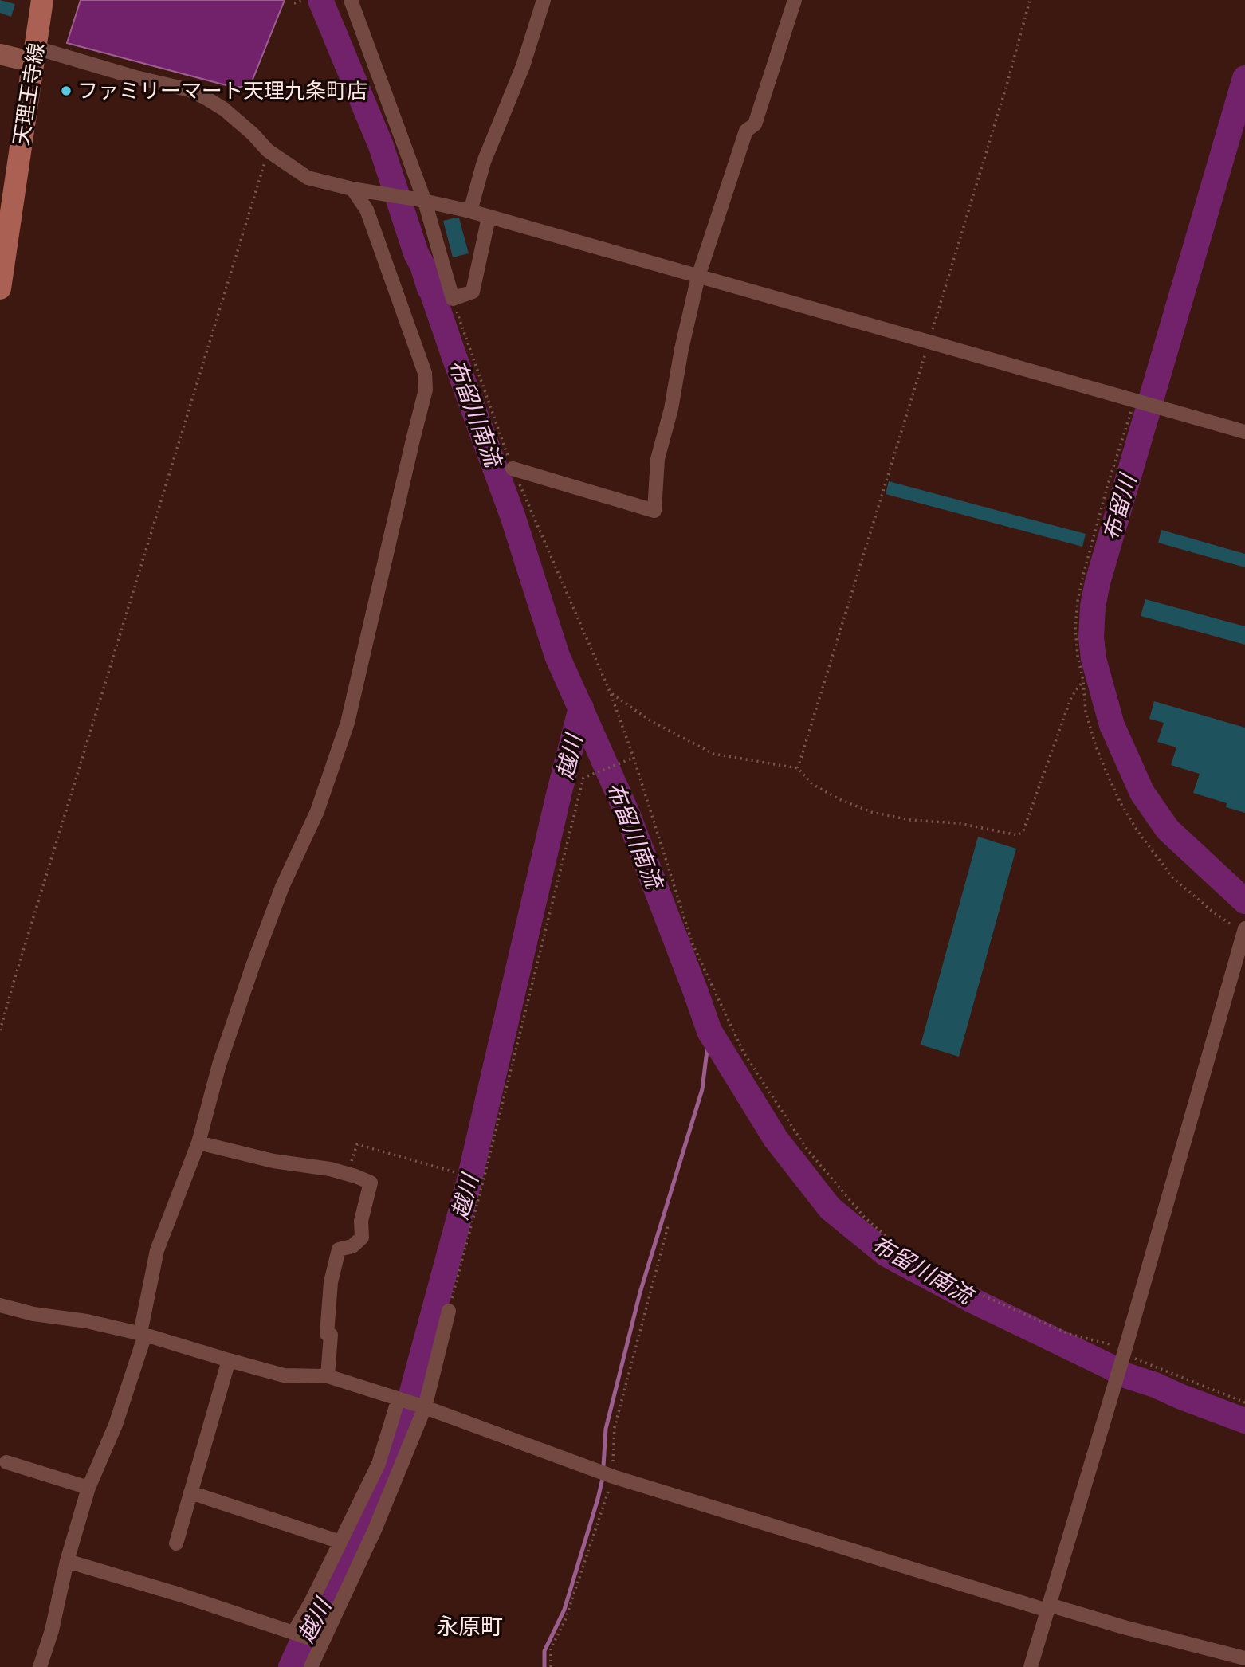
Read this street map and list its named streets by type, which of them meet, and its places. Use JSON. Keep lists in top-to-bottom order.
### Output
{
  "streets": {
    "main road": ["天理王寺線"]
  },
  "districts": ["永原町"],
  "water": ["布留川南流", "布留川", "越川"],
  "places": ["ファミリーマート天理九条町店"]
}
